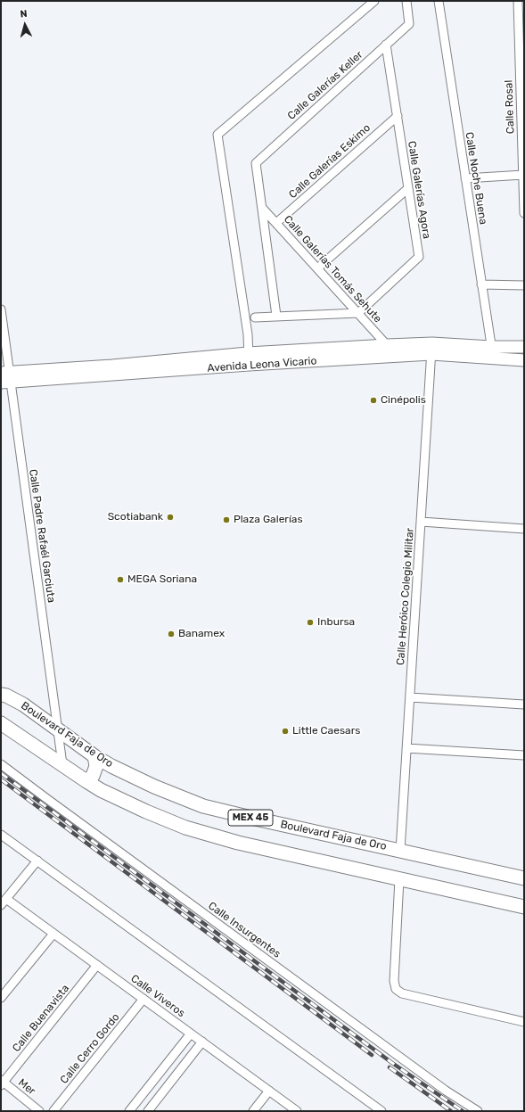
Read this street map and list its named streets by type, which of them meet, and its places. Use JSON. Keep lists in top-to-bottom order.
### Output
{
  "streets": {
    "main road": ["Boulevard Faja de Oro", "MEX 45"],
    "street": [
      "Calle Galerías Keller",
      "Calle Rosal",
      "Calle Galerías Eskimo",
      "Calle Noche Buena",
      "Calle Galerías Agora",
      "Calle Galerías Tomás Sehute",
      "Avenida Leona Vicario",
      "Calle Padre Rafaél Garciuta",
      "Calle Heróico Colegio Militar",
      "Calle Insurgentes",
      "Calle Viveros",
      "Calle Buenavista",
      "Calle Cerro Gordo",
      "Mer"
    ]
  },
  "crossings": [
    ["Calle Galerías Keller", "Calle Galerías Agora"],
    ["Calle Galerías Keller", "Calle Galerías Tomás Sehute"],
    ["Calle Galerías Eskimo", "Calle Galerías Agora"],
    ["Calle Galerías Eskimo", "Calle Galerías Tomás Sehute"],
    ["Calle Noche Buena", "Avenida Leona Vicario"],
    ["Calle Galerías Agora", "Calle Galerías Tomás Sehute"],
    ["Calle Galerías Tomás Sehute", "Avenida Leona Vicario"],
    ["Avenida Leona Vicario", "Calle Padre Rafaél Garciuta"],
    ["Avenida Leona Vicario", "Calle Heróico Colegio Militar"],
    ["Calle Padre Rafaél Garciuta", "Boulevard Faja de Oro"],
    ["Calle Padre Rafaél Garciuta", "MEX 45"],
    ["Calle Heróico Colegio Militar", "Boulevard Faja de Oro"],
    ["Calle Viveros", "Calle Buenavista"],
    ["Calle Viveros", "Calle Cerro Gordo"],
    ["Calle Buenavista", "Mer"]
  ],
  "places": [
    "Cinépolis",
    "Scotiabank",
    "Plaza Galerías",
    "MEGA Soriana",
    "Inbursa",
    "Banamex",
    "Little Caesars"
  ],
  "north": "top"
}
